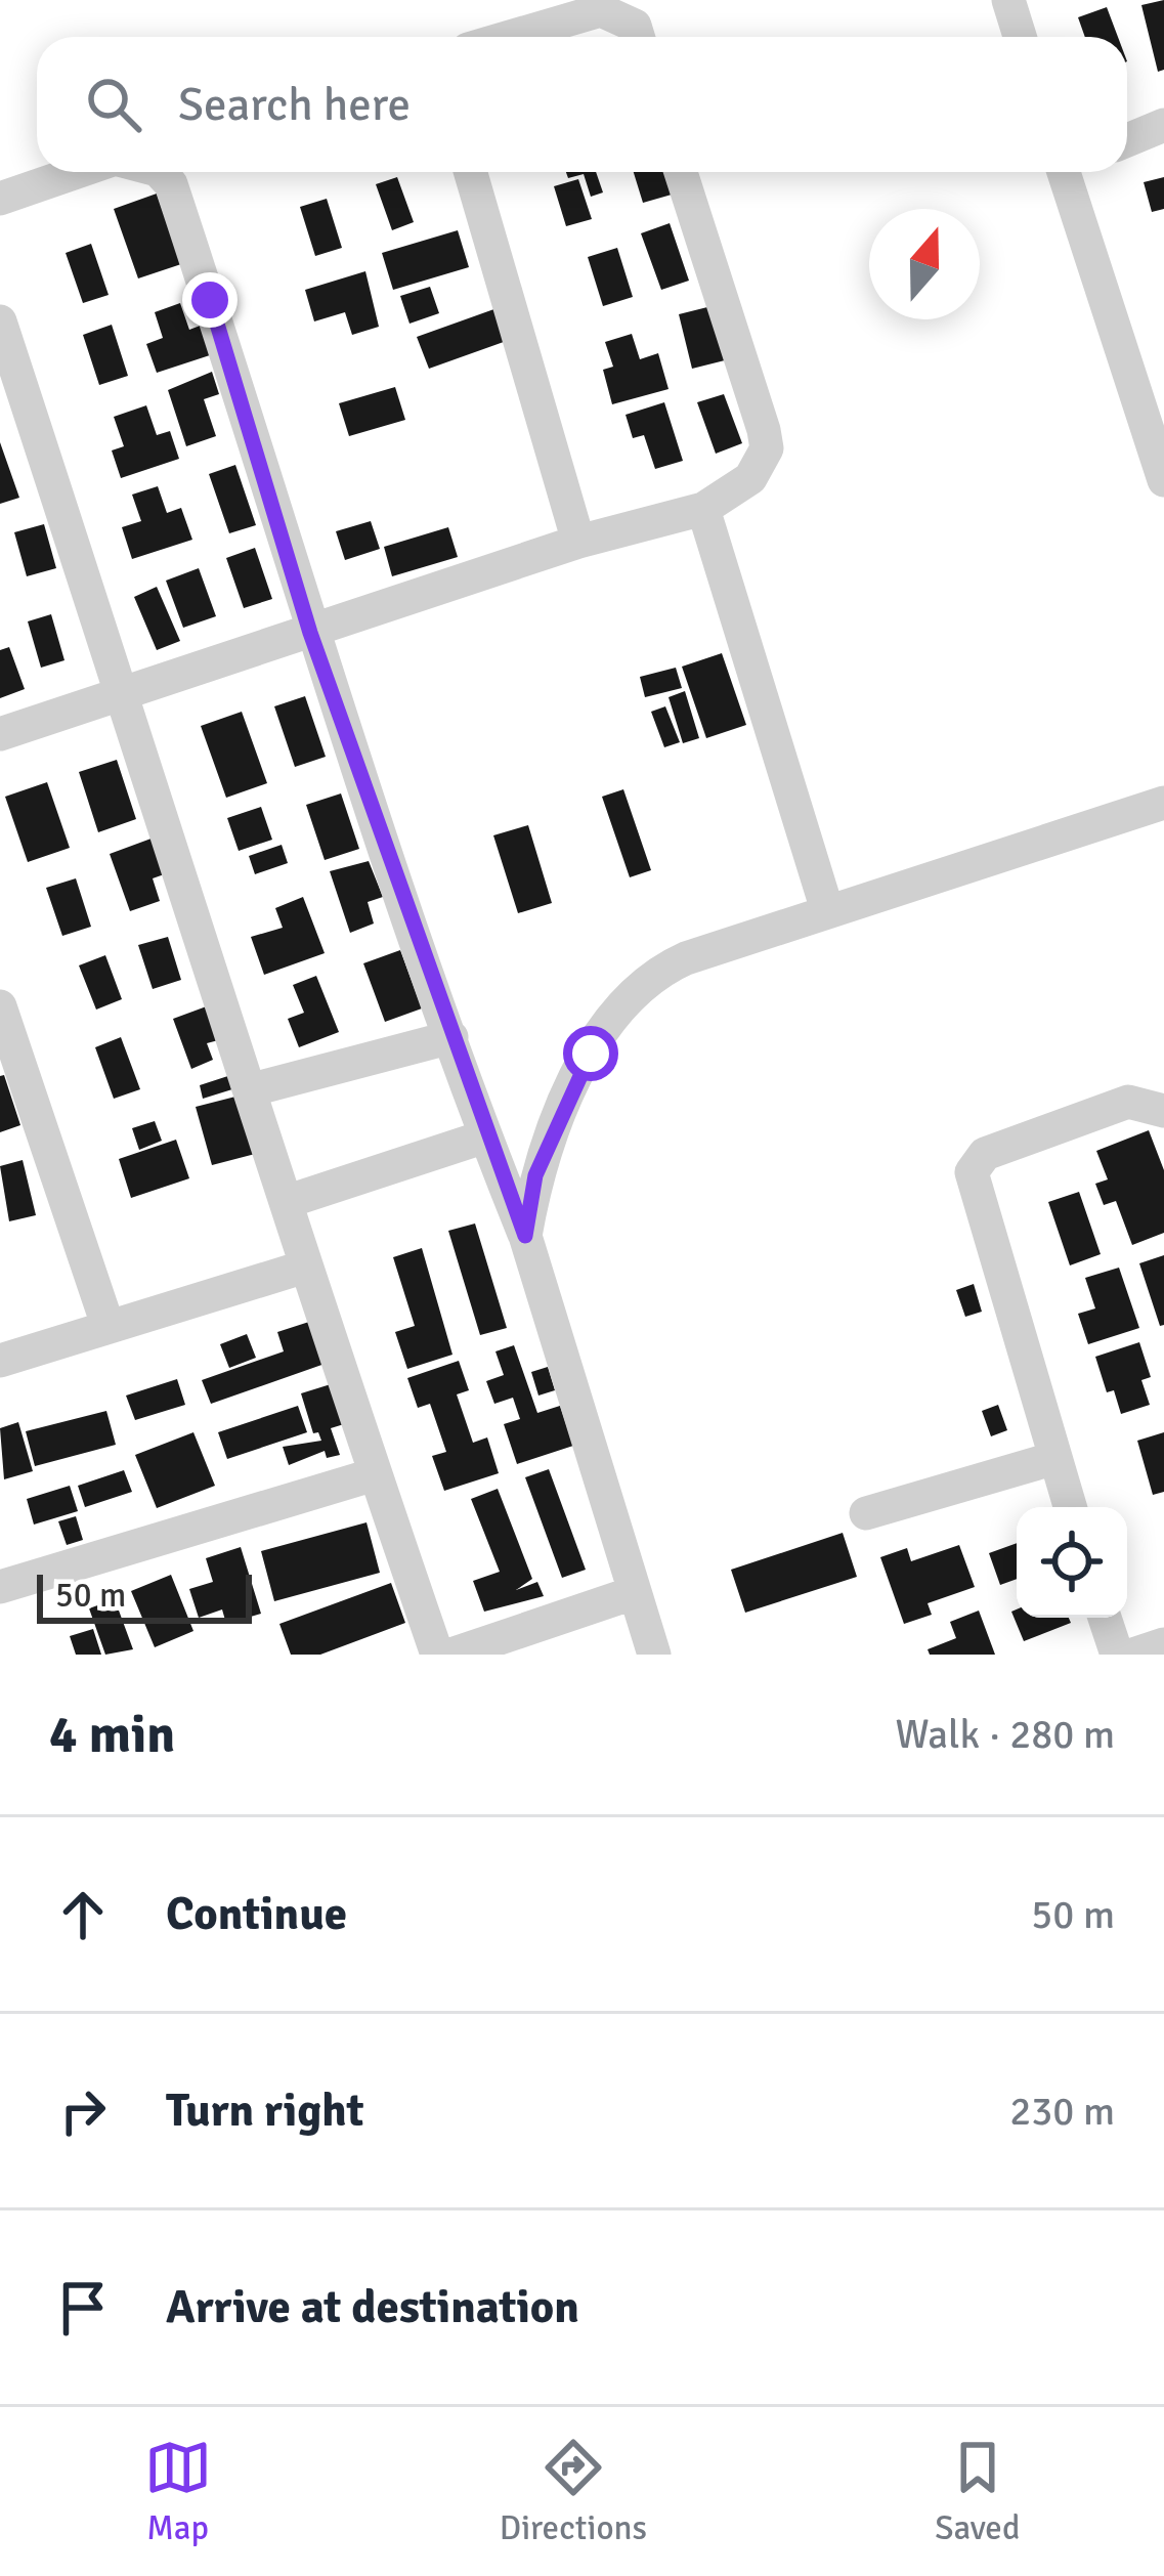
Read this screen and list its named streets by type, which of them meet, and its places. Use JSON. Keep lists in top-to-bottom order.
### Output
{
  "scale_bar": "50 m",
  "north": "top",
  "page": {
    "search": "Search here",
    "scale": "50 m",
    "heading": ["4 min", "Walk · 280 m"],
    "list": [
      ["Continue", "50 m"],
      ["Turn right", "230 m"],
      "Arrive at destination"
    ],
    "nav": ["Map", "Directions", "Saved"]
  }
}
